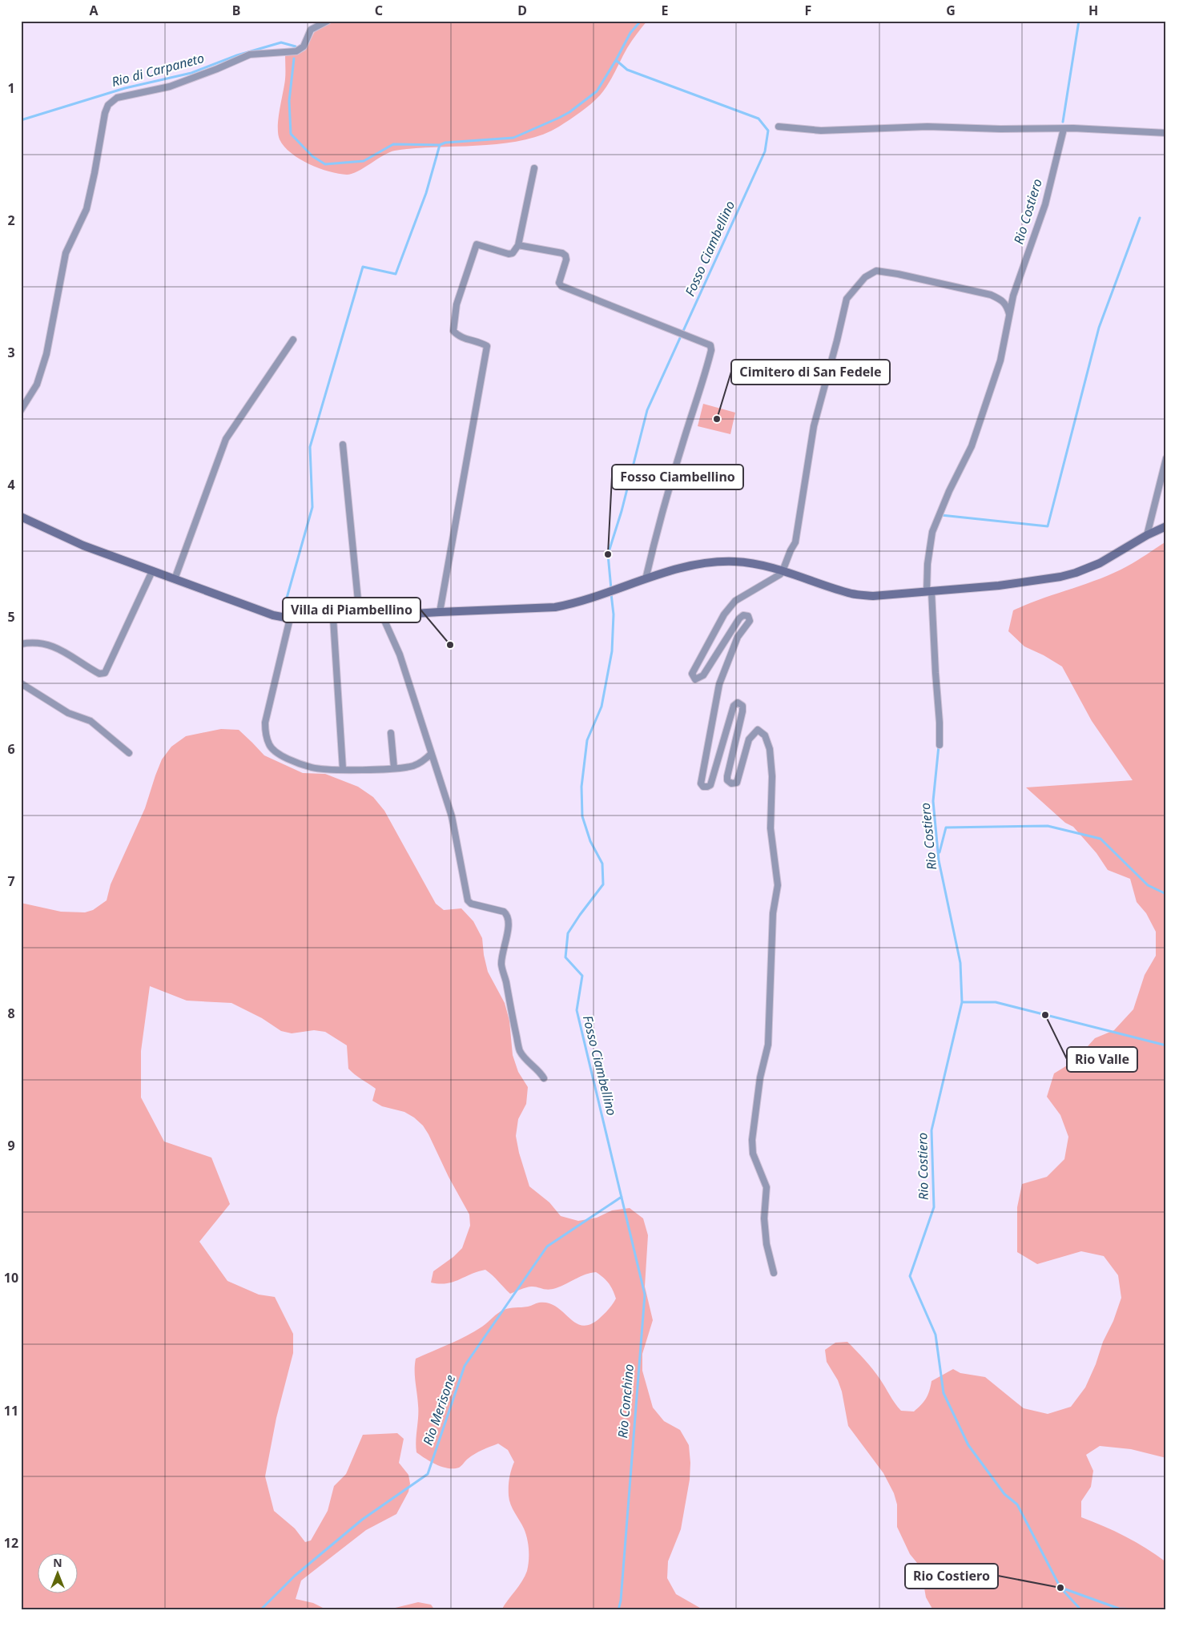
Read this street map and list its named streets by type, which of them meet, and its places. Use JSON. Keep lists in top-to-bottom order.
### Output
{
  "water": [
    "Rio di Carpaneto",
    "Rio Costiero",
    "Fosso Ciambellino",
    "Rio Conchino",
    "Rio Merisone"
  ],
  "places": [
    "Cimitero di San Fedele",
    "Fosso Ciambellino",
    "Villa di Piambellino",
    "Rio Valle",
    "Rio Costiero"
  ],
  "north": "top",
  "grid": {
    "columns": [
      "A",
      "B",
      "C",
      "D",
      "E",
      "F",
      "G",
      "H"
    ],
    "rows": [
      "1",
      "2",
      "3",
      "4",
      "5",
      "6",
      "7",
      "8",
      "9",
      "10",
      "11",
      "12"
    ]
  }
}
